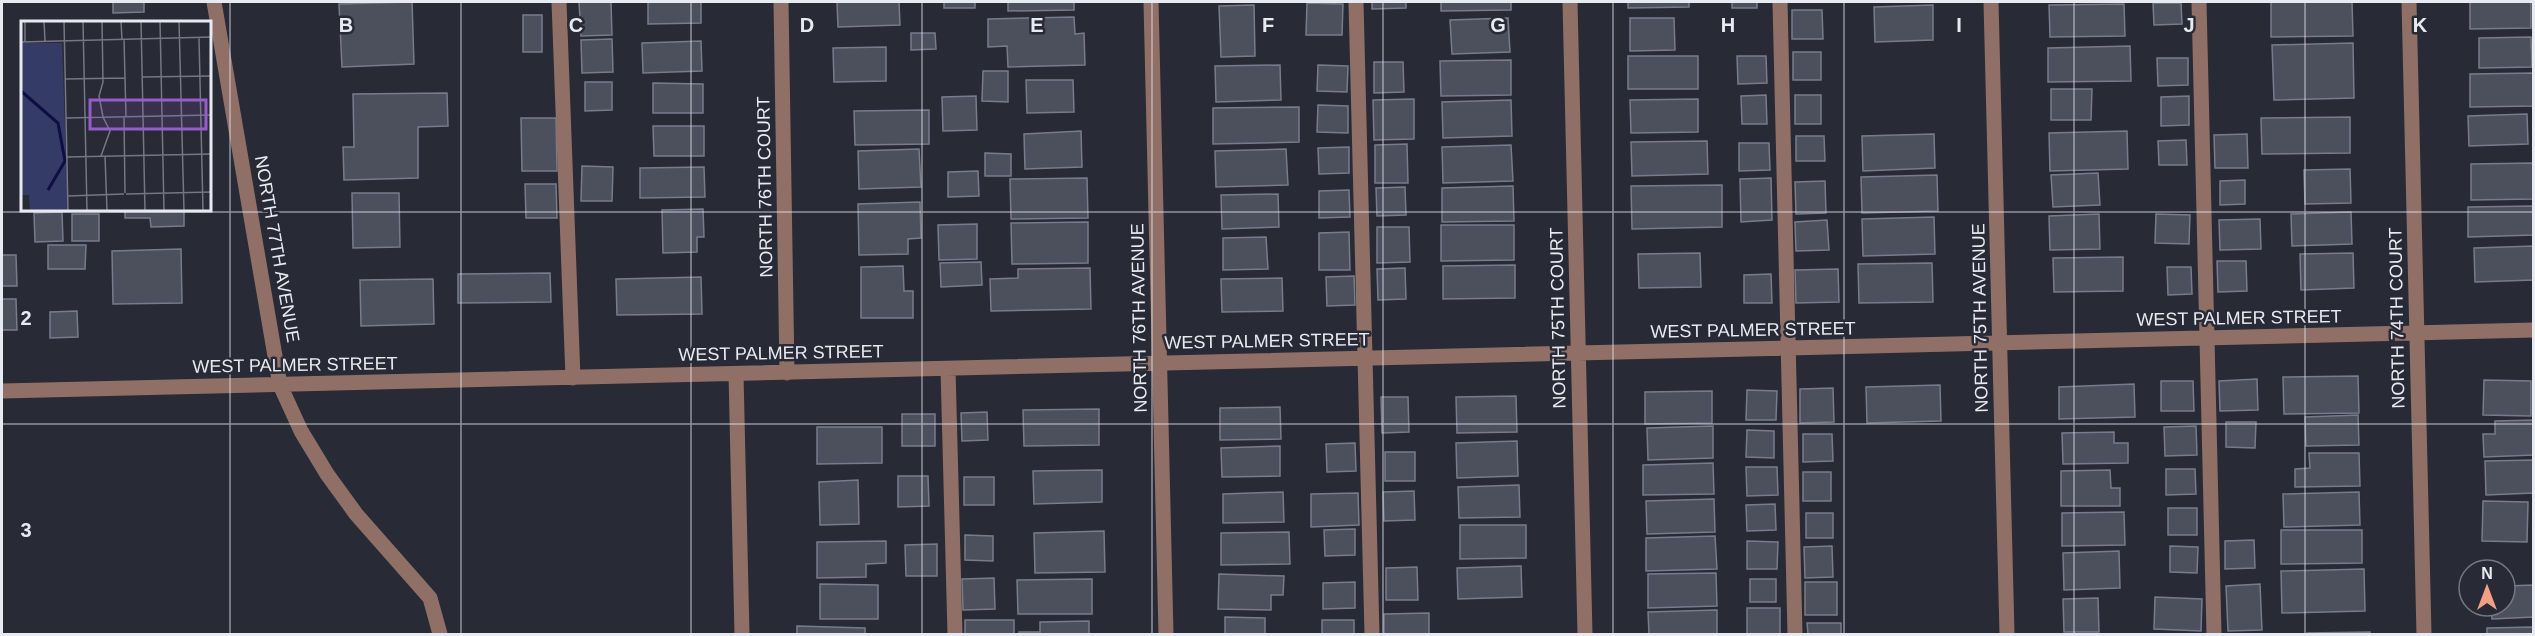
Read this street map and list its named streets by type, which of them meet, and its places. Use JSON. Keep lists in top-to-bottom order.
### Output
{
  "streets": {
    "street": [
      "NORTH 76TH COURT",
      "NORTH 77TH AVENUE",
      "NORTH 76TH AVENUE",
      "NORTH 75TH COURT",
      "NORTH 75TH AVENUE",
      "WEST PALMER STREET",
      "NORTH 74TH COURT"
    ]
  },
  "crossings": [
    ["NORTH 76TH COURT", "WEST PALMER STREET"],
    ["NORTH 77TH AVENUE", "WEST PALMER STREET"],
    ["NORTH 76TH AVENUE", "WEST PALMER STREET"],
    ["NORTH 75TH COURT", "WEST PALMER STREET"],
    ["NORTH 75TH AVENUE", "WEST PALMER STREET"],
    ["WEST PALMER STREET", "NORTH 74TH COURT"]
  ],
  "north": "top",
  "grid": {
    "columns": [
      "B",
      "C",
      "D",
      "E",
      "F",
      "G",
      "H",
      "I",
      "J",
      "K"
    ],
    "rows": ["2", "3"]
  }
}
